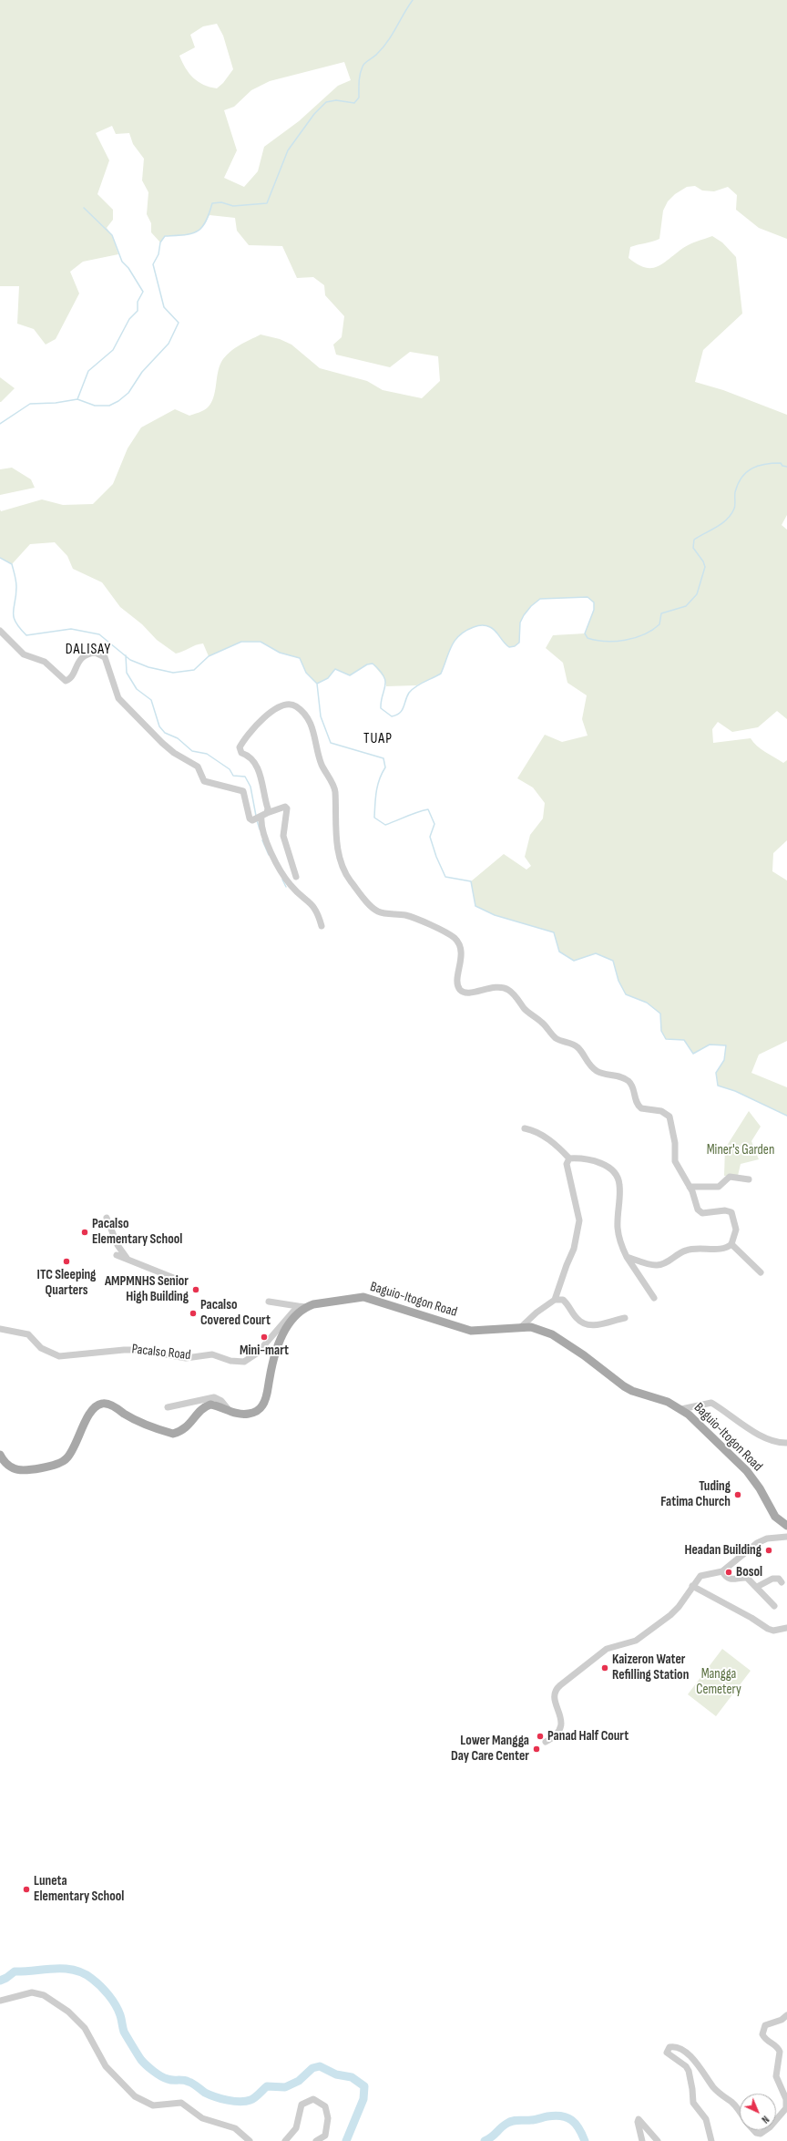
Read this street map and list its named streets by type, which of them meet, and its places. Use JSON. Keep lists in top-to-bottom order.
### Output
{
  "streets": {
    "main road": ["Baguio-Itogon Road"],
    "street": ["Pacalso Road"]
  },
  "crossings": [
    ["Baguio-Itogon Road", "Pacalso Road"]
  ],
  "districts": ["DALISAY", "TUAP"],
  "parks": ["Miner's Garden", "Mangga Cemetery"],
  "places": [
    "Pacalso Elementary School",
    "ITC Sleeping Quarters",
    "AMPMNHS Senior High Building",
    "Pacalso Covered Court",
    "Mini-mart",
    "Tuding Fatima Church",
    "Headan Building",
    "Bosol",
    "Kaizeron Water Refilling Station",
    "Panad Half Court",
    "Lower Mangga Day Care Center",
    "Luneta Elementary School"
  ],
  "north": "bottom right"
}
